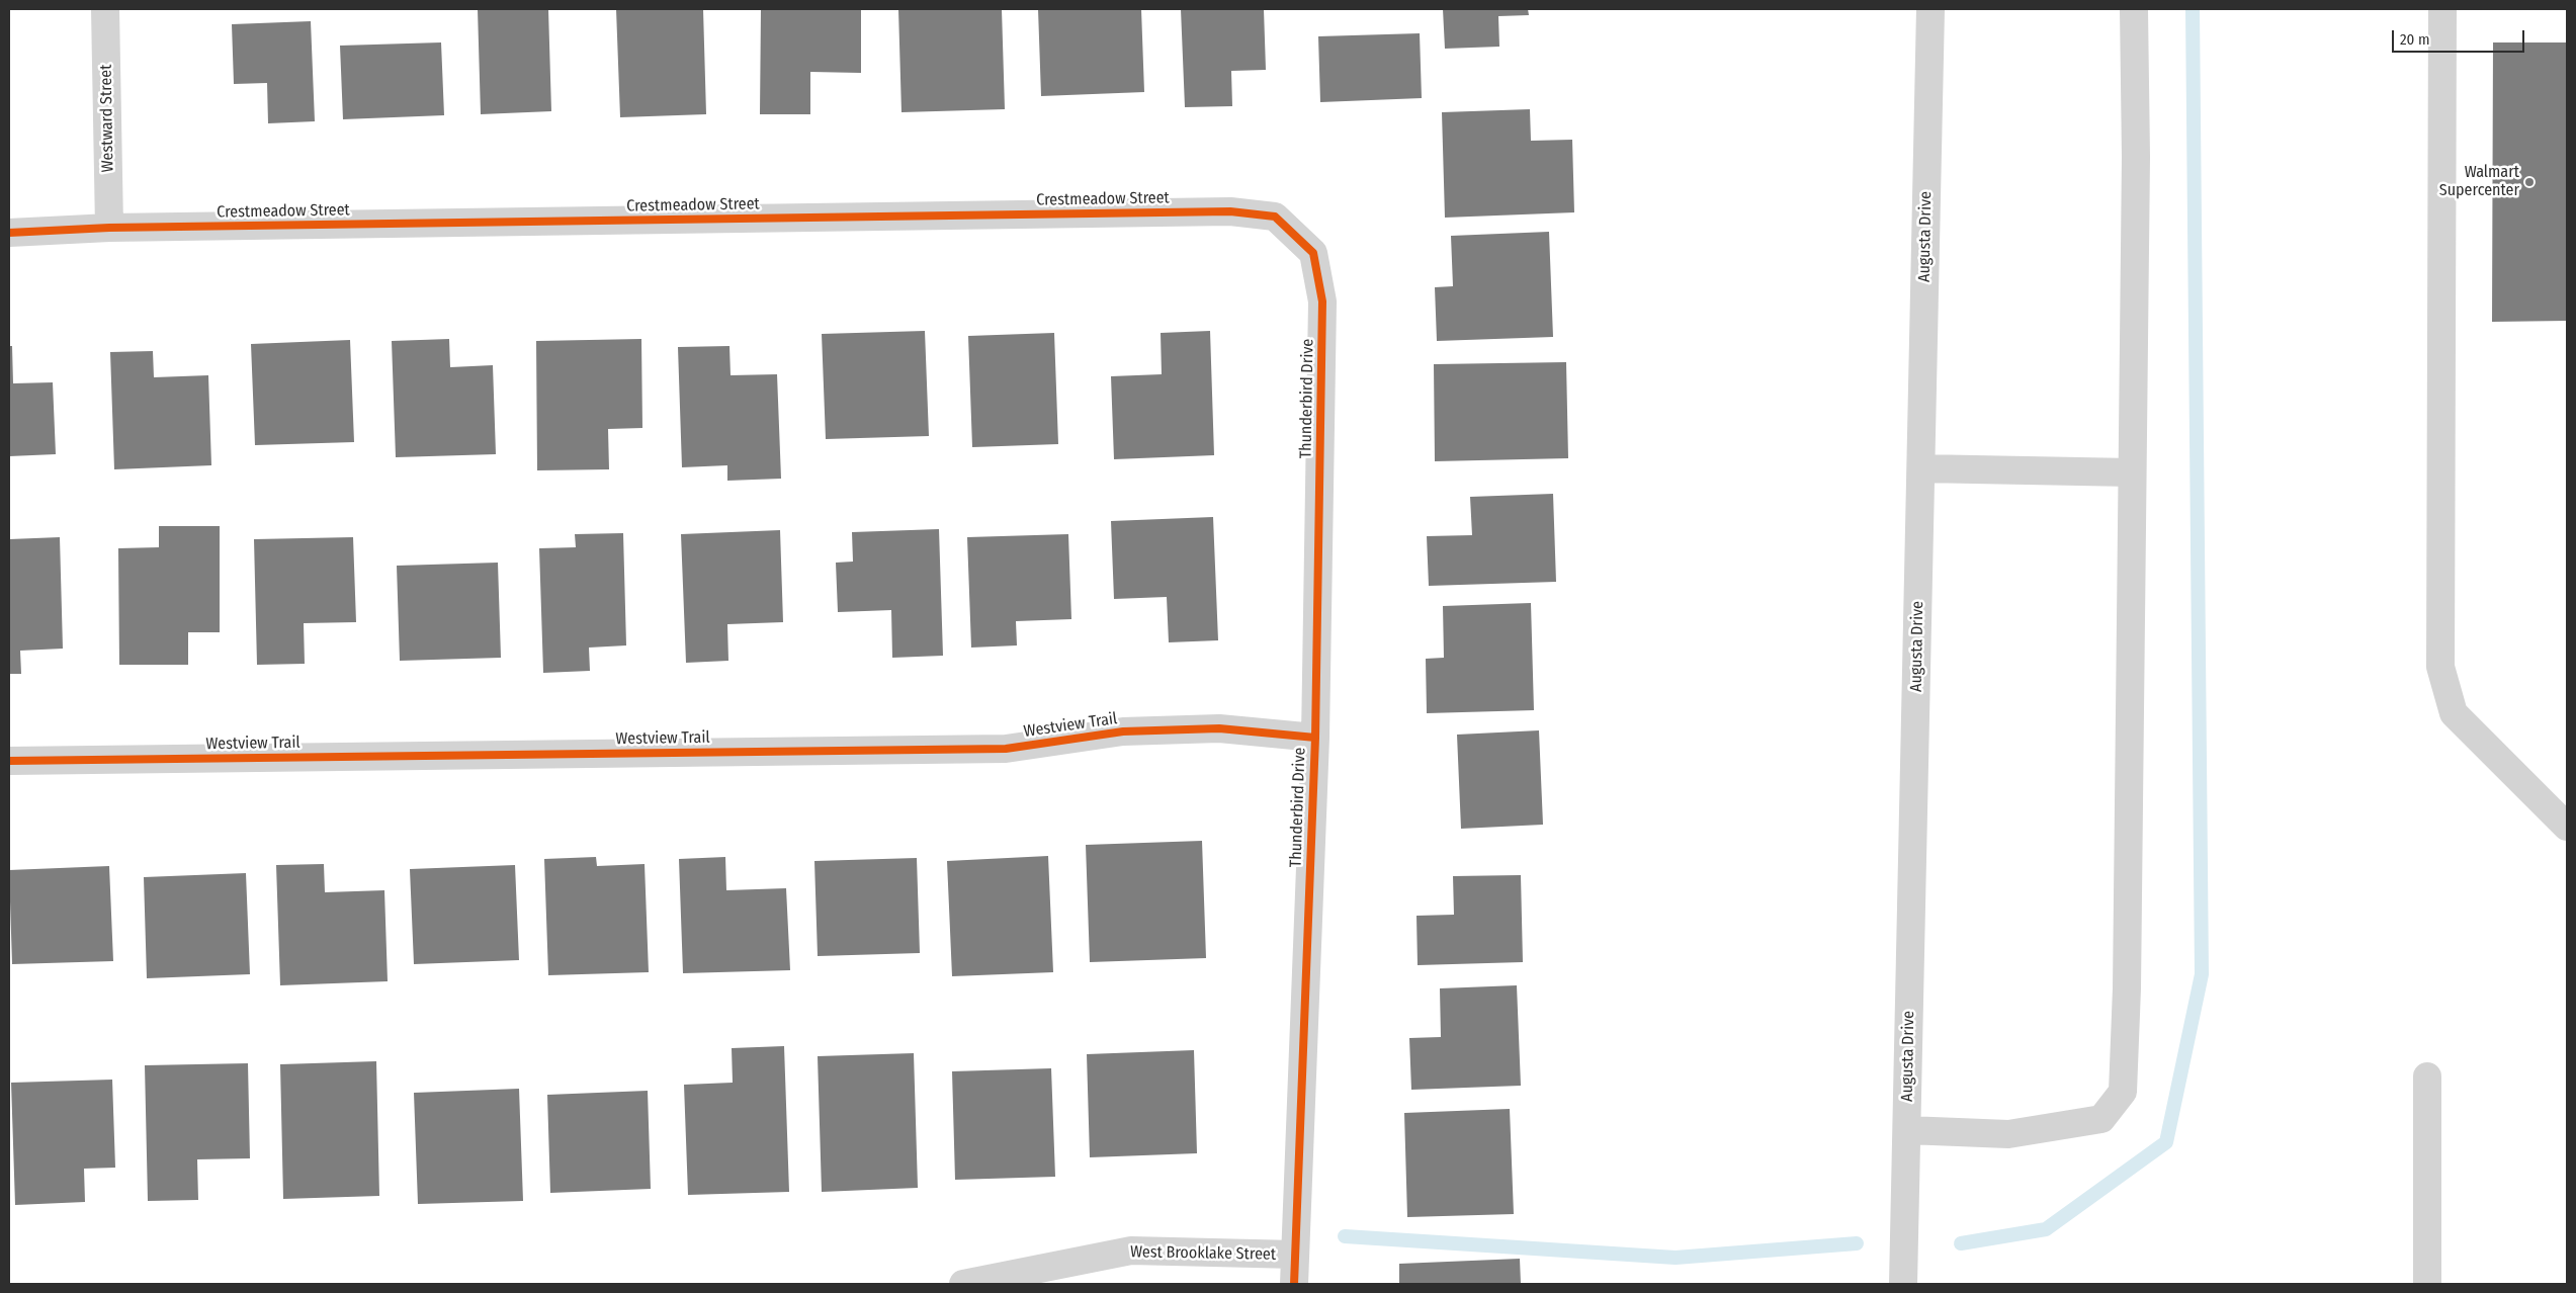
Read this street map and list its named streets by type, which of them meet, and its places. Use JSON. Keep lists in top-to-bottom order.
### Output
{
  "streets": {
    "street": [
      "Westward Street",
      "Crestmeadow Street",
      "Augusta Drive",
      "Thunderbird Drive",
      "Westview Trail",
      "West Brooklake Street"
    ]
  },
  "crossings": [
    ["Westward Street", "Crestmeadow Street"],
    ["Crestmeadow Street", "Thunderbird Drive"],
    ["Thunderbird Drive", "Westview Trail"],
    ["Thunderbird Drive", "West Brooklake Street"]
  ],
  "places": ["Walmart Supercenter"],
  "scale_bar": "20 m"
}
